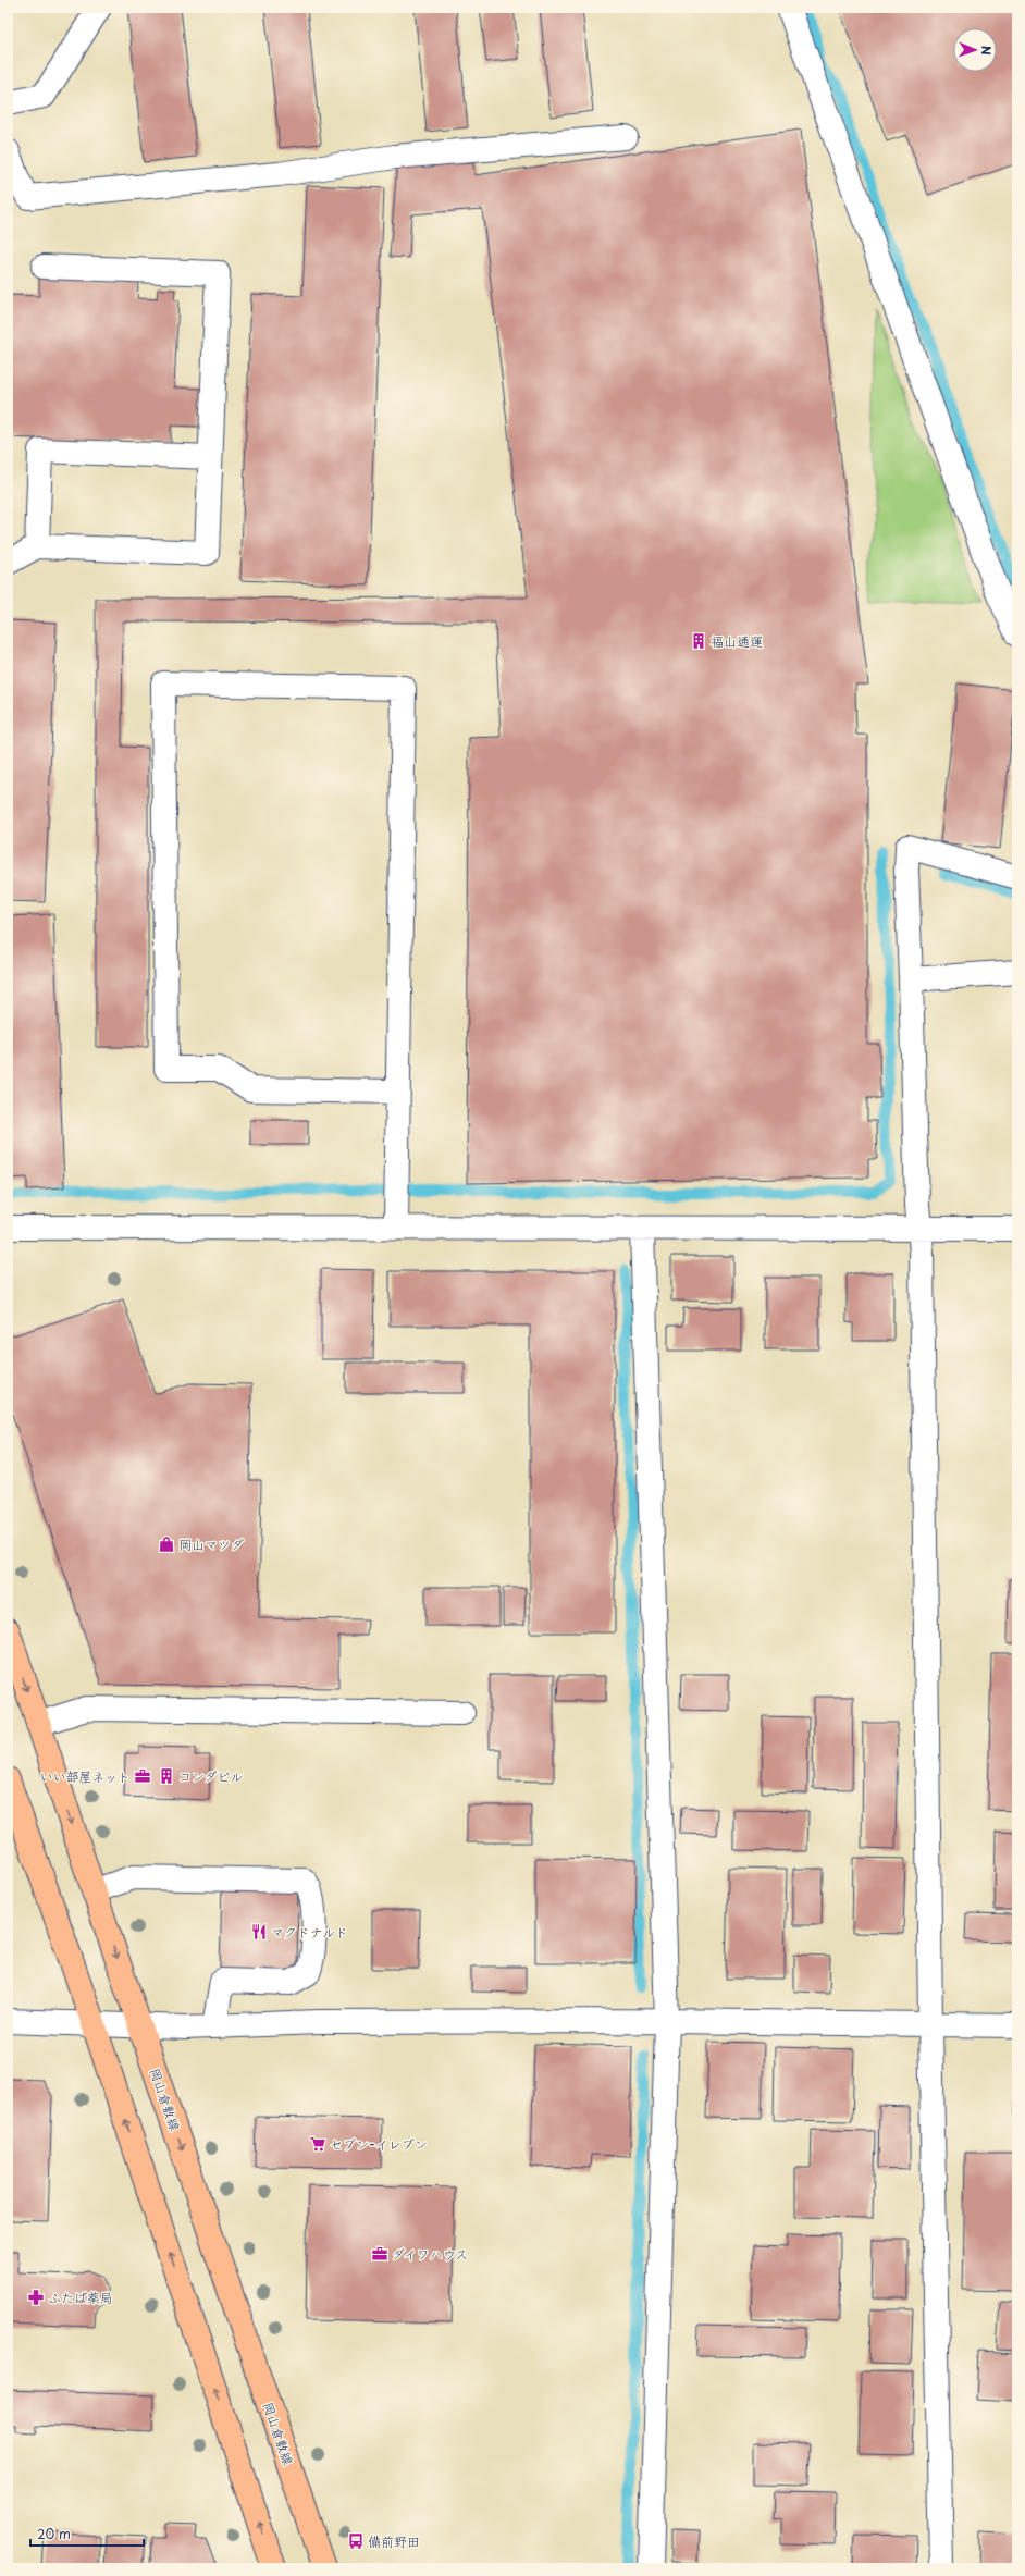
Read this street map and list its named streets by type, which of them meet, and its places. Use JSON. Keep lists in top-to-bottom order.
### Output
{
  "streets": {
    "main road": ["岡山倉敷線"]
  },
  "places": {
    "building": ["福山通運", "コンダビル"],
    "shop": ["岡山マツダ"],
    "office": ["いい部屋ネット", "ダイワハウス"],
    "restaurant": ["マクドナルド"],
    "supermarket": ["セブン-イレブン"],
    "pharmacy": ["ふたば薬局"],
    "bus stop": ["備前野田"]
  },
  "scale_bar": "20 m",
  "north": "right"
}
